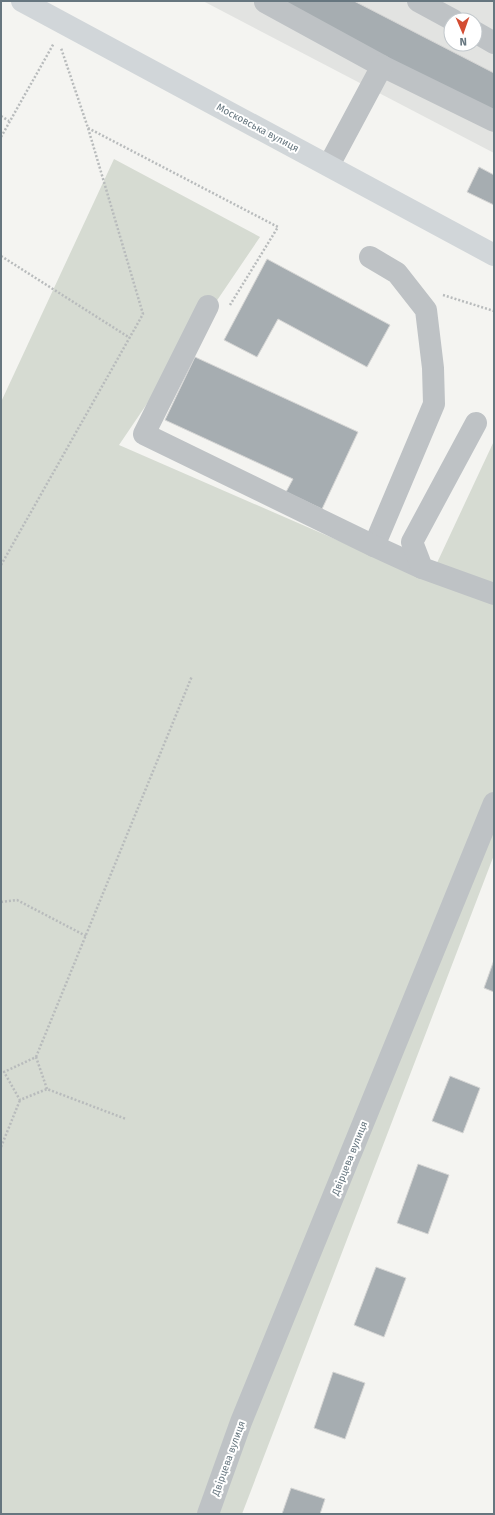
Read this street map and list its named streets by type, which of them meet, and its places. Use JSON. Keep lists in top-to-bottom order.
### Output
{
  "streets": {
    "main road": ["Московська вулиця"],
    "street": ["Двірцева вулиця"]
  },
  "north": "bottom"
}
